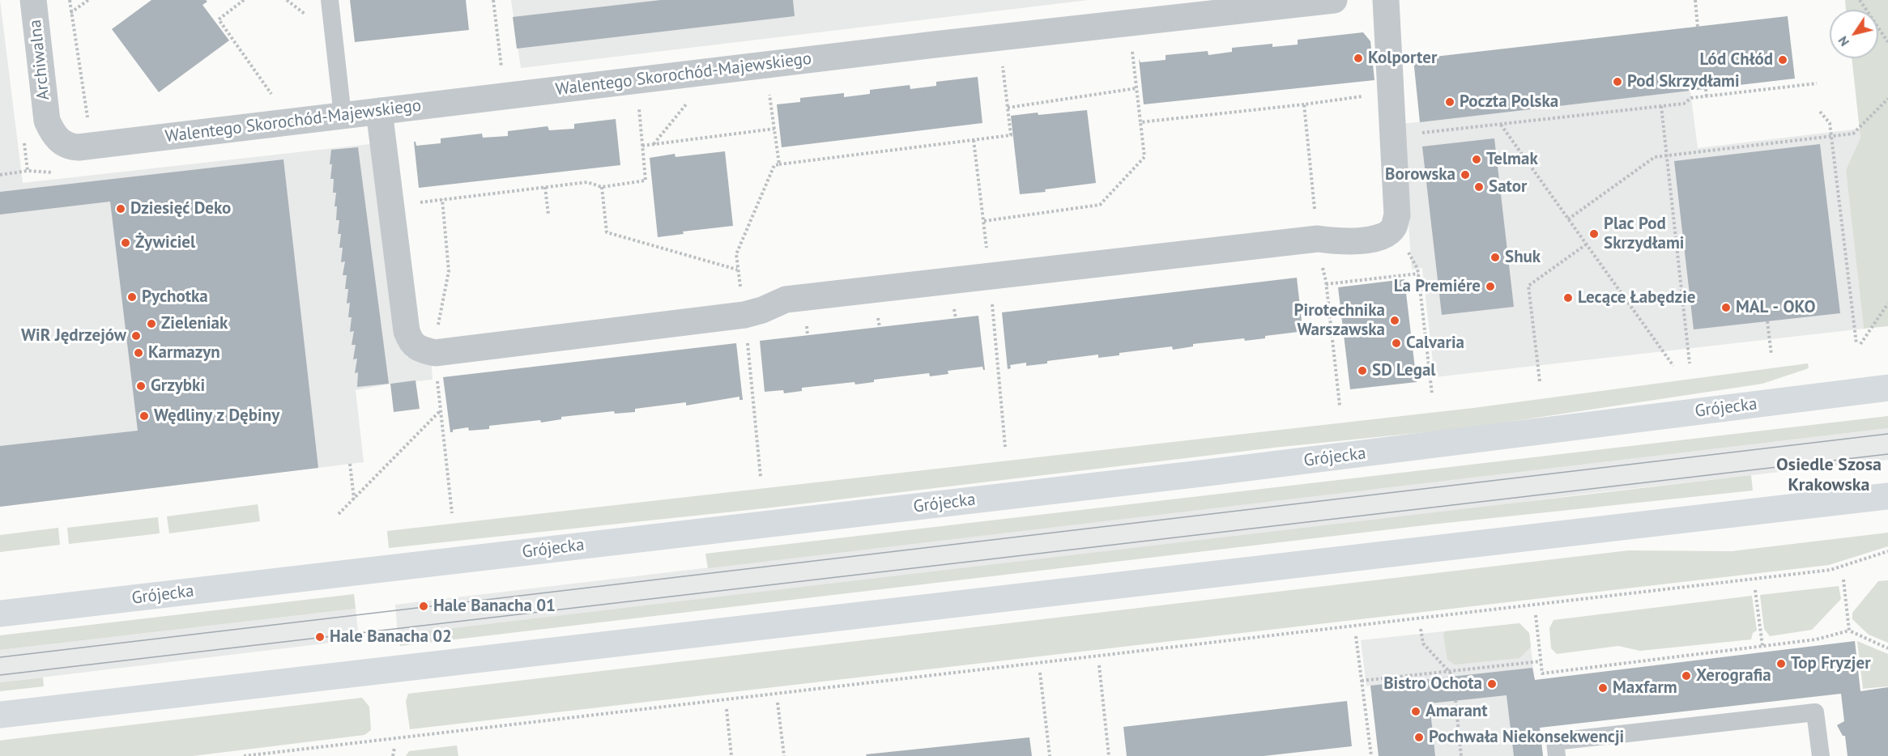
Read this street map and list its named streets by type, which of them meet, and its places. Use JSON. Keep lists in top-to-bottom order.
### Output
{
  "streets": {
    "main road": ["Grójecka"],
    "street": ["Archiwalna", "Walentego Skorochód-Majewskiego"]
  },
  "crossings": [
    ["Archiwalna", "Walentego Skorochód-Majewskiego"]
  ],
  "districts": ["Osiedle Szosa Krakowska"],
  "places": [
    "Kolporter",
    "Lód Chłód",
    "Pod Skrzydłami",
    "Poczta Polska",
    "Telmak",
    "Borowska",
    "Sator",
    "Dziesięć Deko",
    "Plac Pod Skrzydłami",
    "Żywiciel",
    "Shuk",
    "La Premiére",
    "Pychotka",
    "Lecące Łabędzie",
    "MAL - OKO",
    "Pirotechnika Warszawska",
    "Zieleniak",
    "WiR Jędrzejów",
    "Calvaria",
    "Karmazyn",
    "SD Legal",
    "Grzybki",
    "Wędliny z Dębiny",
    "Hale Banacha 01",
    "Hale Banacha 02",
    "Top Fryzjer",
    "Xerografia",
    "Bistro Ochota",
    "Maxfarm",
    "Amarant",
    "Pochwała Niekonsekwencji"
  ],
  "north": "bottom left"
}
